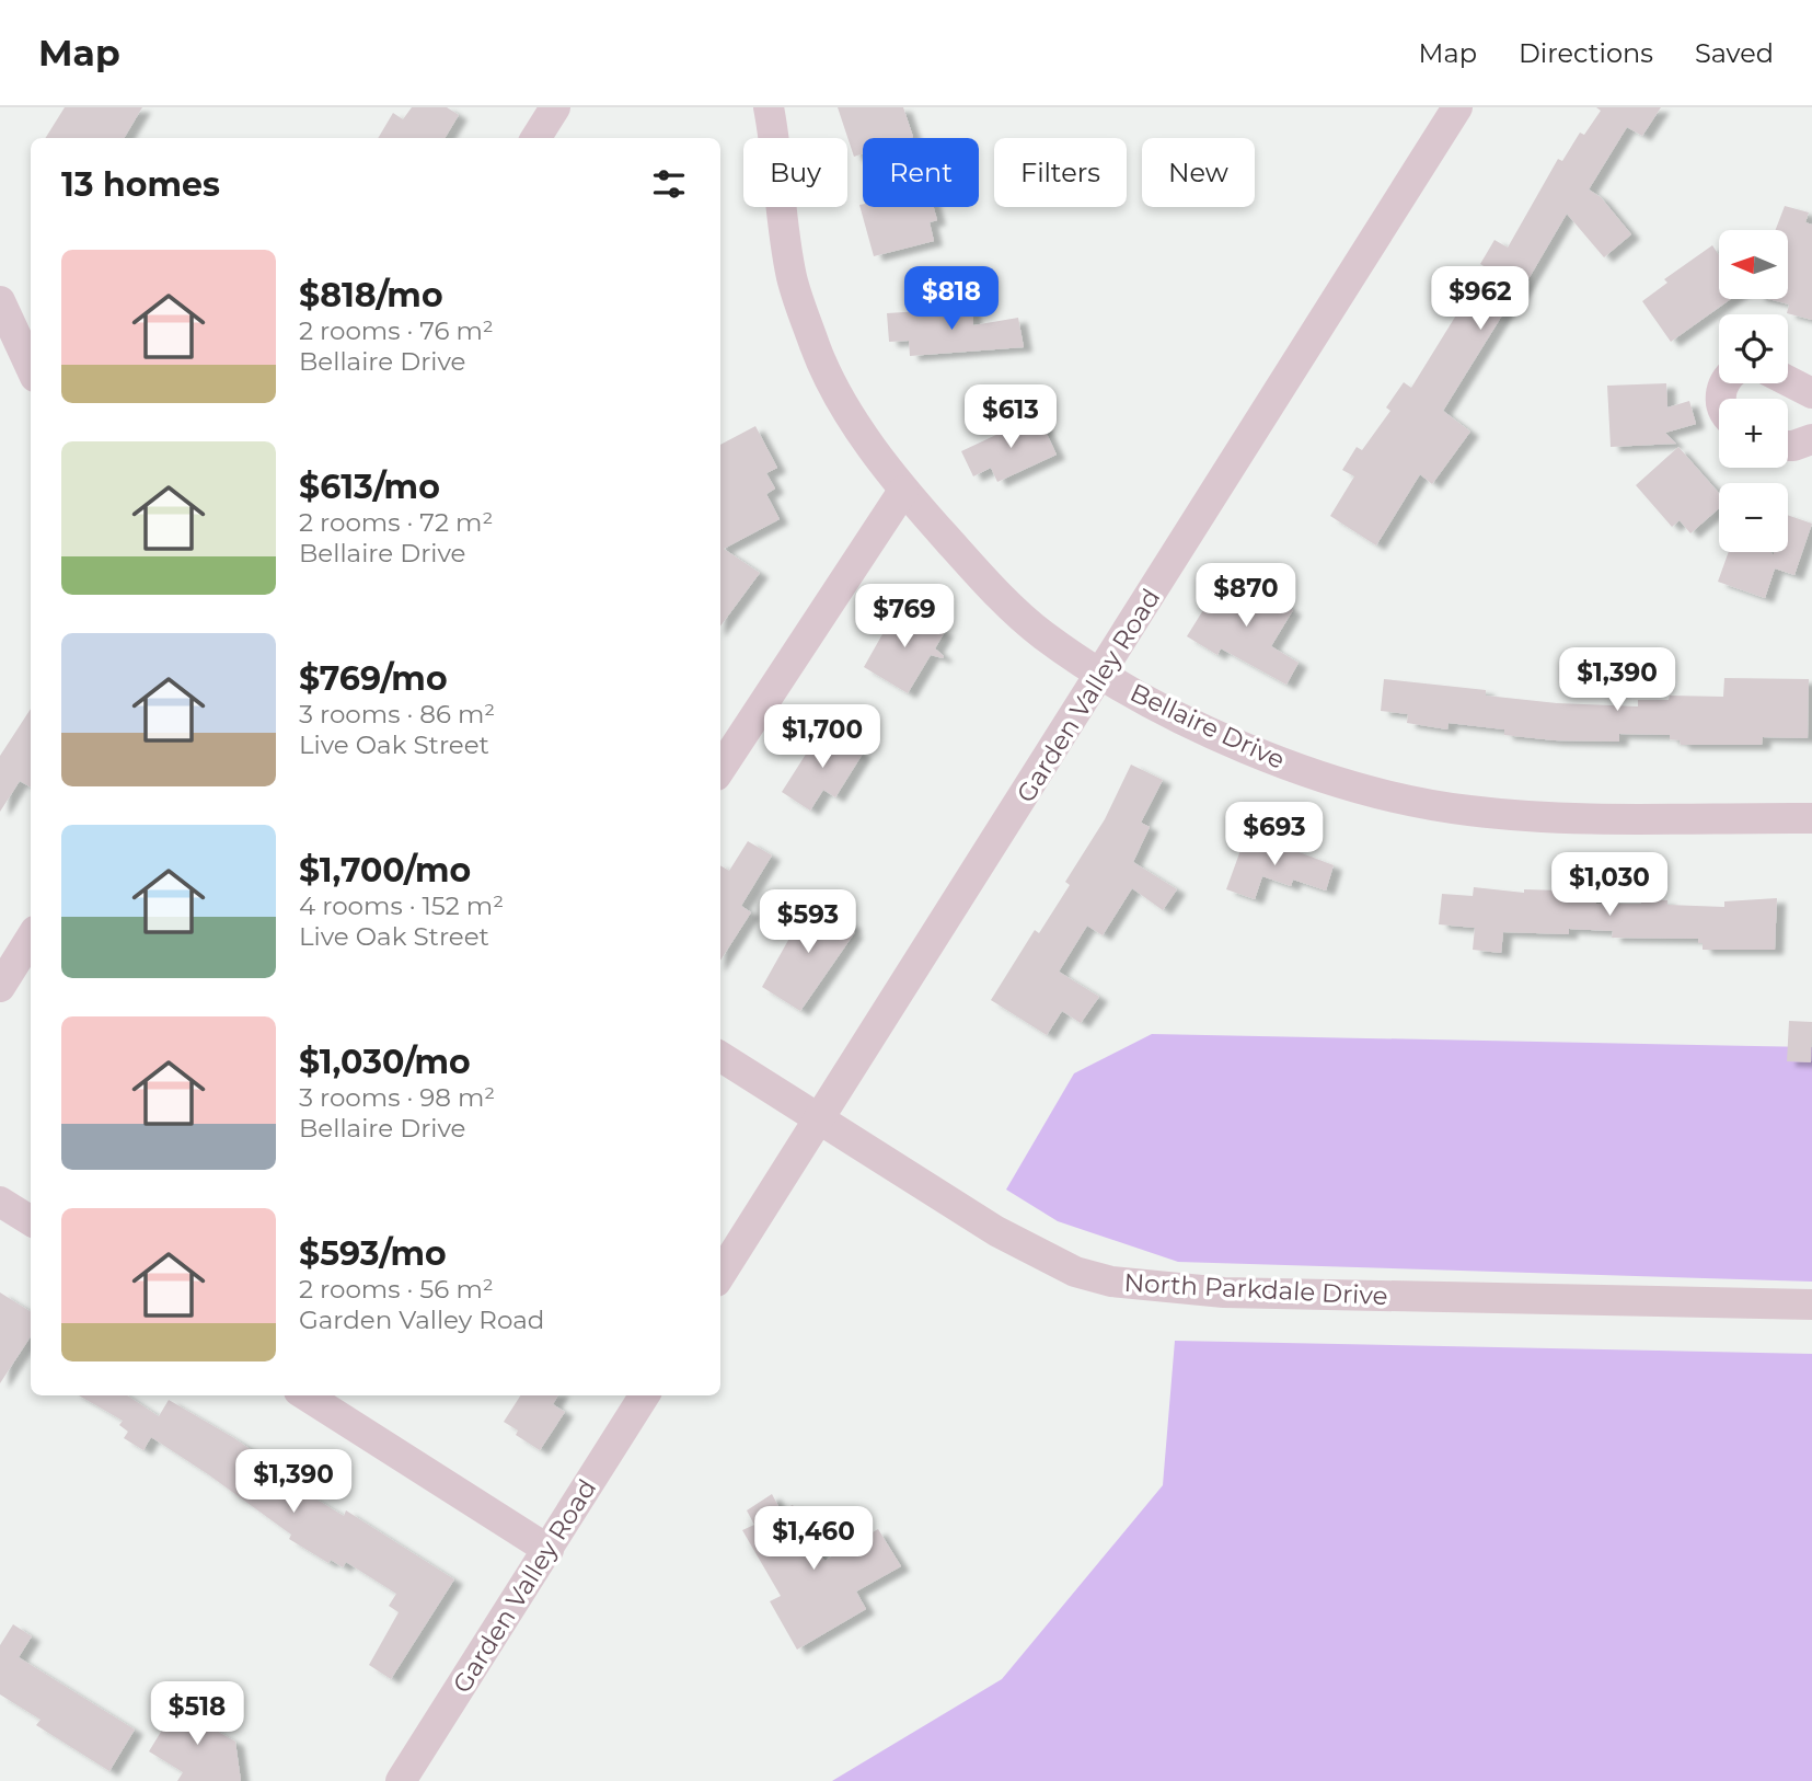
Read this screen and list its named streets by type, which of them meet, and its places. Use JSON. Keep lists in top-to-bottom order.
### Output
{
  "streets": {
    "street": ["Garden Valley Road", "Bellaire Drive", "North Parkdale Drive"]
  },
  "crossings": [
    ["Garden Valley Road", "Bellaire Drive"],
    ["Garden Valley Road", "North Parkdale Drive"]
  ],
  "north": "left",
  "page": {
    "header": "Map",
    "nav": ["Map", "Directions", "Saved"],
    "chip": [
      "Buy",
      "Rent",
      "Filters",
      "New"
    ],
    "heading": "13 homes",
    "map_buttons": ["+", "−"],
    "list": [
      {
        "name": "$818/mo",
        "note": "2 rooms · 76 m² · Bellaire Drive"
      },
      {
        "name": "$613/mo",
        "note": "2 rooms · 72 m² · Bellaire Drive"
      },
      {
        "name": "$769/mo",
        "note": "3 rooms · 86 m² · Live Oak Street"
      },
      {
        "name": "$1,700/mo",
        "note": "4 rooms · 152 m² · Live Oak Street"
      },
      {
        "name": "$1,030/mo",
        "note": "3 rooms · 98 m² · Bellaire Drive"
      },
      {
        "name": "$593/mo",
        "note": "2 rooms · 56 m² · Garden Valley Road"
      }
    ],
    "price": [
      "$818",
      "$962",
      "$613",
      "$870",
      "$769",
      "$1,390",
      "$1,700",
      "$693",
      "$1,030",
      "$593",
      "$1,390",
      "$1,460",
      "$518"
    ]
  }
}
